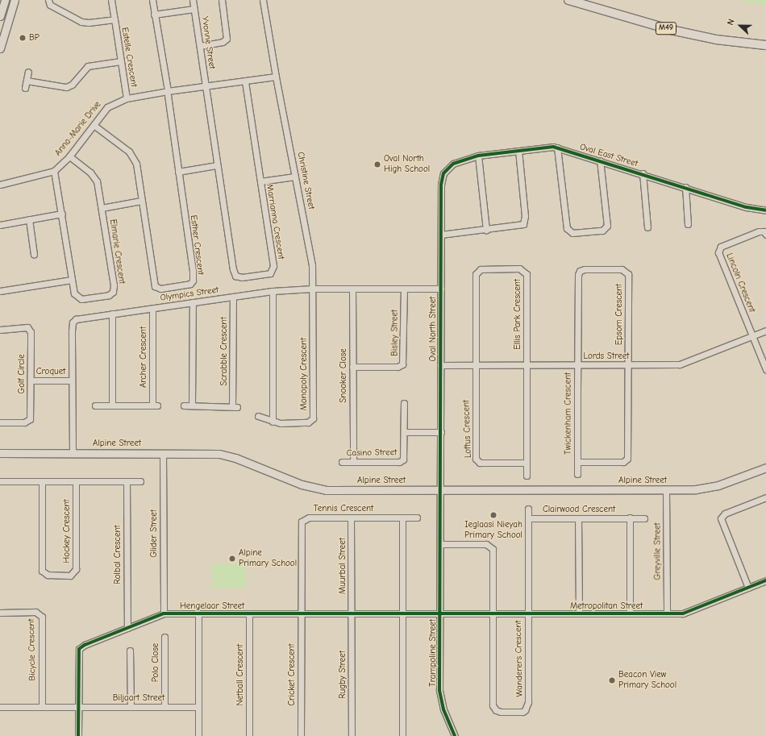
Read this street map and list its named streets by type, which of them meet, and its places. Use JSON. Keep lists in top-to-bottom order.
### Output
{
  "streets": {
    "main road": ["M49"],
    "street": [
      "Yvonne Street",
      "Estelle Crescent",
      "Anna-Marie Drive",
      "Oval East Street",
      "Christine Street",
      "Marrianna Crescent",
      "Esther Crescent",
      "Elmarie Crescent",
      "Lincoln Crescent",
      "Olympics Street",
      "Ellis Park Crescent",
      "Epsom Crescent",
      "Oval North Street",
      "Bisley Street",
      "Scrabble Crescent",
      "Lords Street",
      "Archer Crescent",
      "Croquet",
      "Golf Circle",
      "Monopoly Crescent",
      "Snooker Close",
      "Twickenham Crescent",
      "Loftus Crescent",
      "Alpine Street",
      "Casino Street",
      "Tennis Crescent",
      "Clairwood Crescent",
      "Hockey Crescent",
      "Glider Street",
      "Greyville Street",
      "Rolbal Crescent",
      "Muurbal Street",
      "Hengelaar Street",
      "Metropolitan Street",
      "Bicycle Crescent",
      "Trampoline Street",
      "Wanderers Crescent",
      "Polo Close",
      "Netball Crescent",
      "Cricket Crescent",
      "Rugby Street",
      "Biljaart Street"
    ]
  },
  "crossings": [
    ["Yvonne Street", "Anna-Marie Drive"],
    ["Yvonne Street", "Marrianna Crescent"],
    ["Estelle Crescent", "Anna-Marie Drive"],
    ["Anna-Marie Drive", "Christine Street"],
    ["Anna-Marie Drive", "Marrianna Crescent"],
    ["Anna-Marie Drive", "Esther Crescent"],
    ["Anna-Marie Drive", "Elmarie Crescent"],
    ["Oval East Street", "Oval North Street"],
    ["Christine Street", "Olympics Street"],
    ["Christine Street", "Monopoly Crescent"],
    ["Lincoln Crescent", "Lords Street"],
    ["Olympics Street", "Oval North Street"],
    ["Olympics Street", "Bisley Street"],
    ["Olympics Street", "Scrabble Crescent"],
    ["Olympics Street", "Archer Crescent"],
    ["Olympics Street", "Croquet"],
    ["Olympics Street", "Monopoly Crescent"],
    ["Olympics Street", "Snooker Close"],
    ["Olympics Street", "Alpine Street"],
    ["Ellis Park Crescent", "Lords Street"],
    ["Ellis Park Crescent", "Loftus Crescent"],
    ["Epsom Crescent", "Lords Street"],
    ["Epsom Crescent", "Twickenham Crescent"],
    ["Oval North Street", "Lords Street"],
    ["Oval North Street", "Alpine Street"],
    ["Oval North Street", "Trampoline Street"],
    ["Bisley Street", "Snooker Close"],
    ["Lords Street", "Twickenham Crescent"],
    ["Lords Street", "Loftus Crescent"],
    ["Croquet", "Golf Circle"],
    ["Snooker Close", "Casino Street"],
    ["Alpine Street", "Glider Street"],
    ["Alpine Street", "Greyville Street"],
    ["Alpine Street", "Trampoline Street"],
    ["Tennis Crescent", "Muurbal Street"],
    ["Tennis Crescent", "Hengelaar Street"],
    ["Tennis Crescent", "Cricket Crescent"],
    ["Glider Street", "Hengelaar Street"],
    ["Greyville Street", "Metropolitan Street"],
    ["Rolbal Crescent", "Hengelaar Street"],
    ["Muurbal Street", "Hengelaar Street"],
    ["Muurbal Street", "Rugby Street"],
    ["Hengelaar Street", "Metropolitan Street"],
    ["Hengelaar Street", "Trampoline Street"],
    ["Hengelaar Street", "Netball Crescent"],
    ["Hengelaar Street", "Cricket Crescent"],
    ["Hengelaar Street", "Rugby Street"],
    ["Hengelaar Street", "Biljaart Street"],
    ["Metropolitan Street", "Trampoline Street"],
    ["Metropolitan Street", "Wanderers Crescent"],
    ["Bicycle Crescent", "Biljaart Street"],
    ["Polo Close", "Biljaart Street"]
  ],
  "places": [
    "BP",
    "Oval North High School",
    "Ieglaasi Nieyah Primary School",
    "Alpine Primary School",
    "Beacon View Primary School"
  ],
  "north": "left"
}
